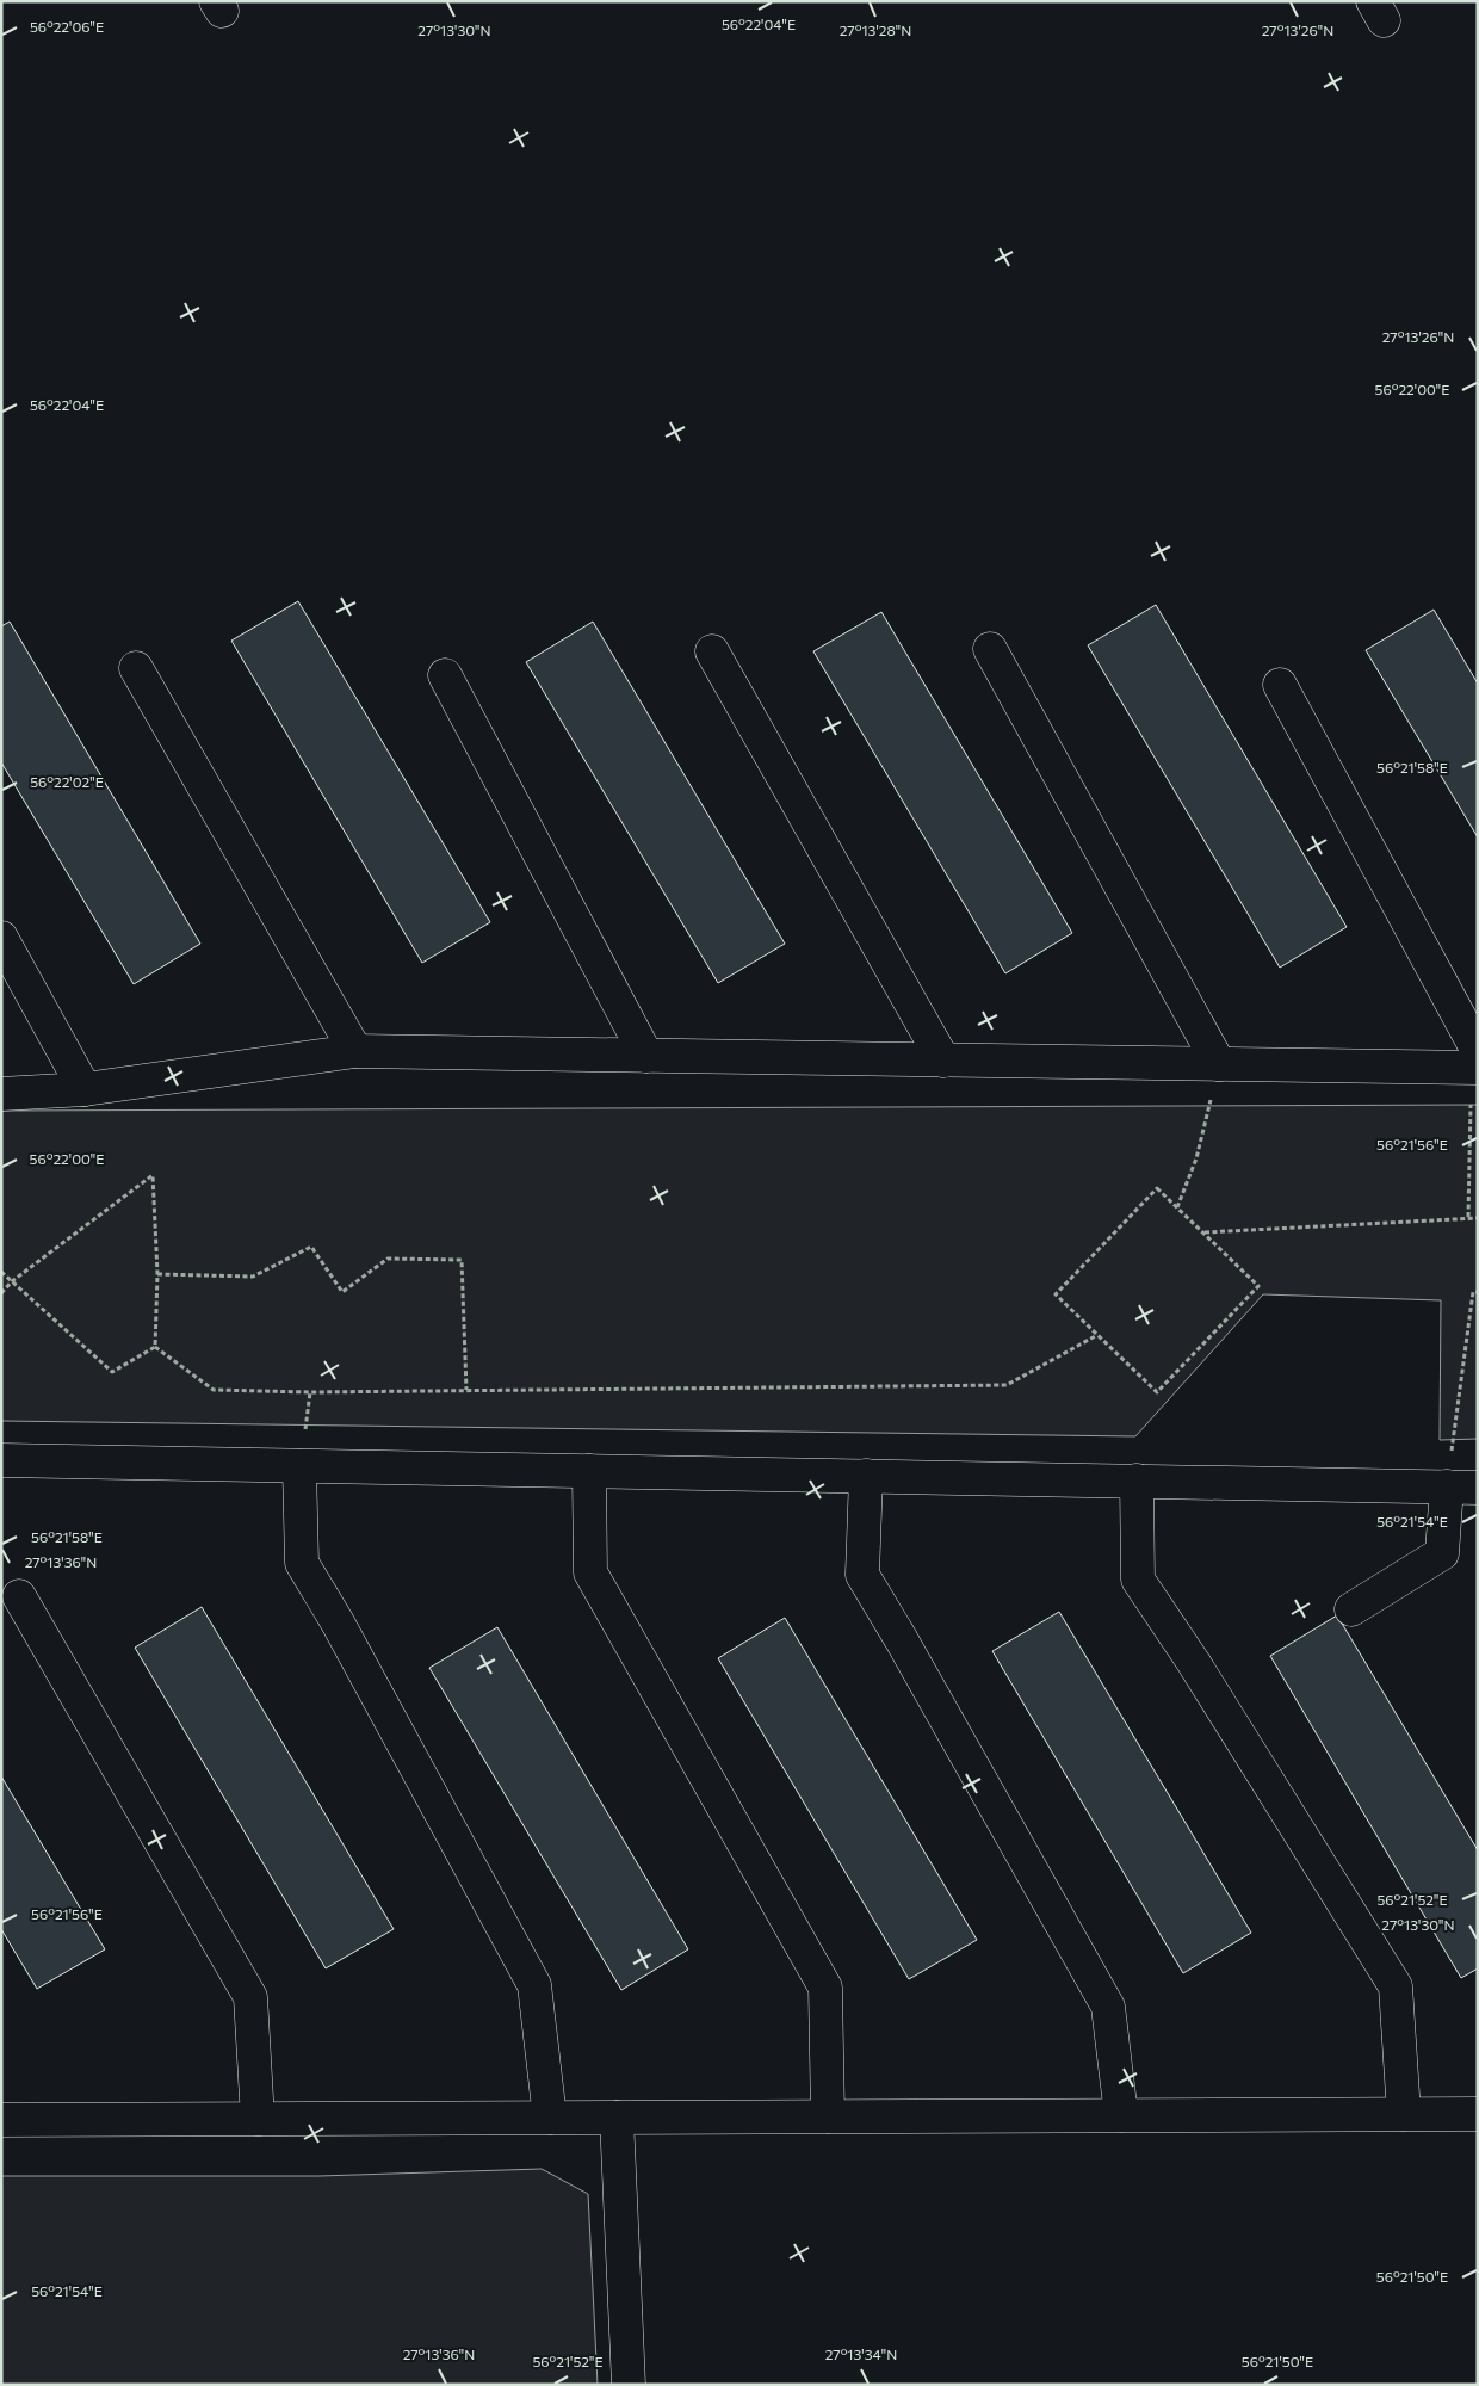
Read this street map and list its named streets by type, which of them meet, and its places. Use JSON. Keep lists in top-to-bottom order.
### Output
{
  "coordinates": [
    "56°22'04\"E",
    "56°22'06\"E",
    "27°13'30\"N",
    "27°13'28\"N",
    "27°13'26\"N",
    "56°22'00\"E",
    "56°21'58\"E",
    "56°22'02\"E",
    "56°21'56\"E",
    "56°21'54\"E",
    "27°13'36\"N",
    "56°21'52\"E",
    "56°21'50\"E",
    "27°13'34\"N"
  ]
}
